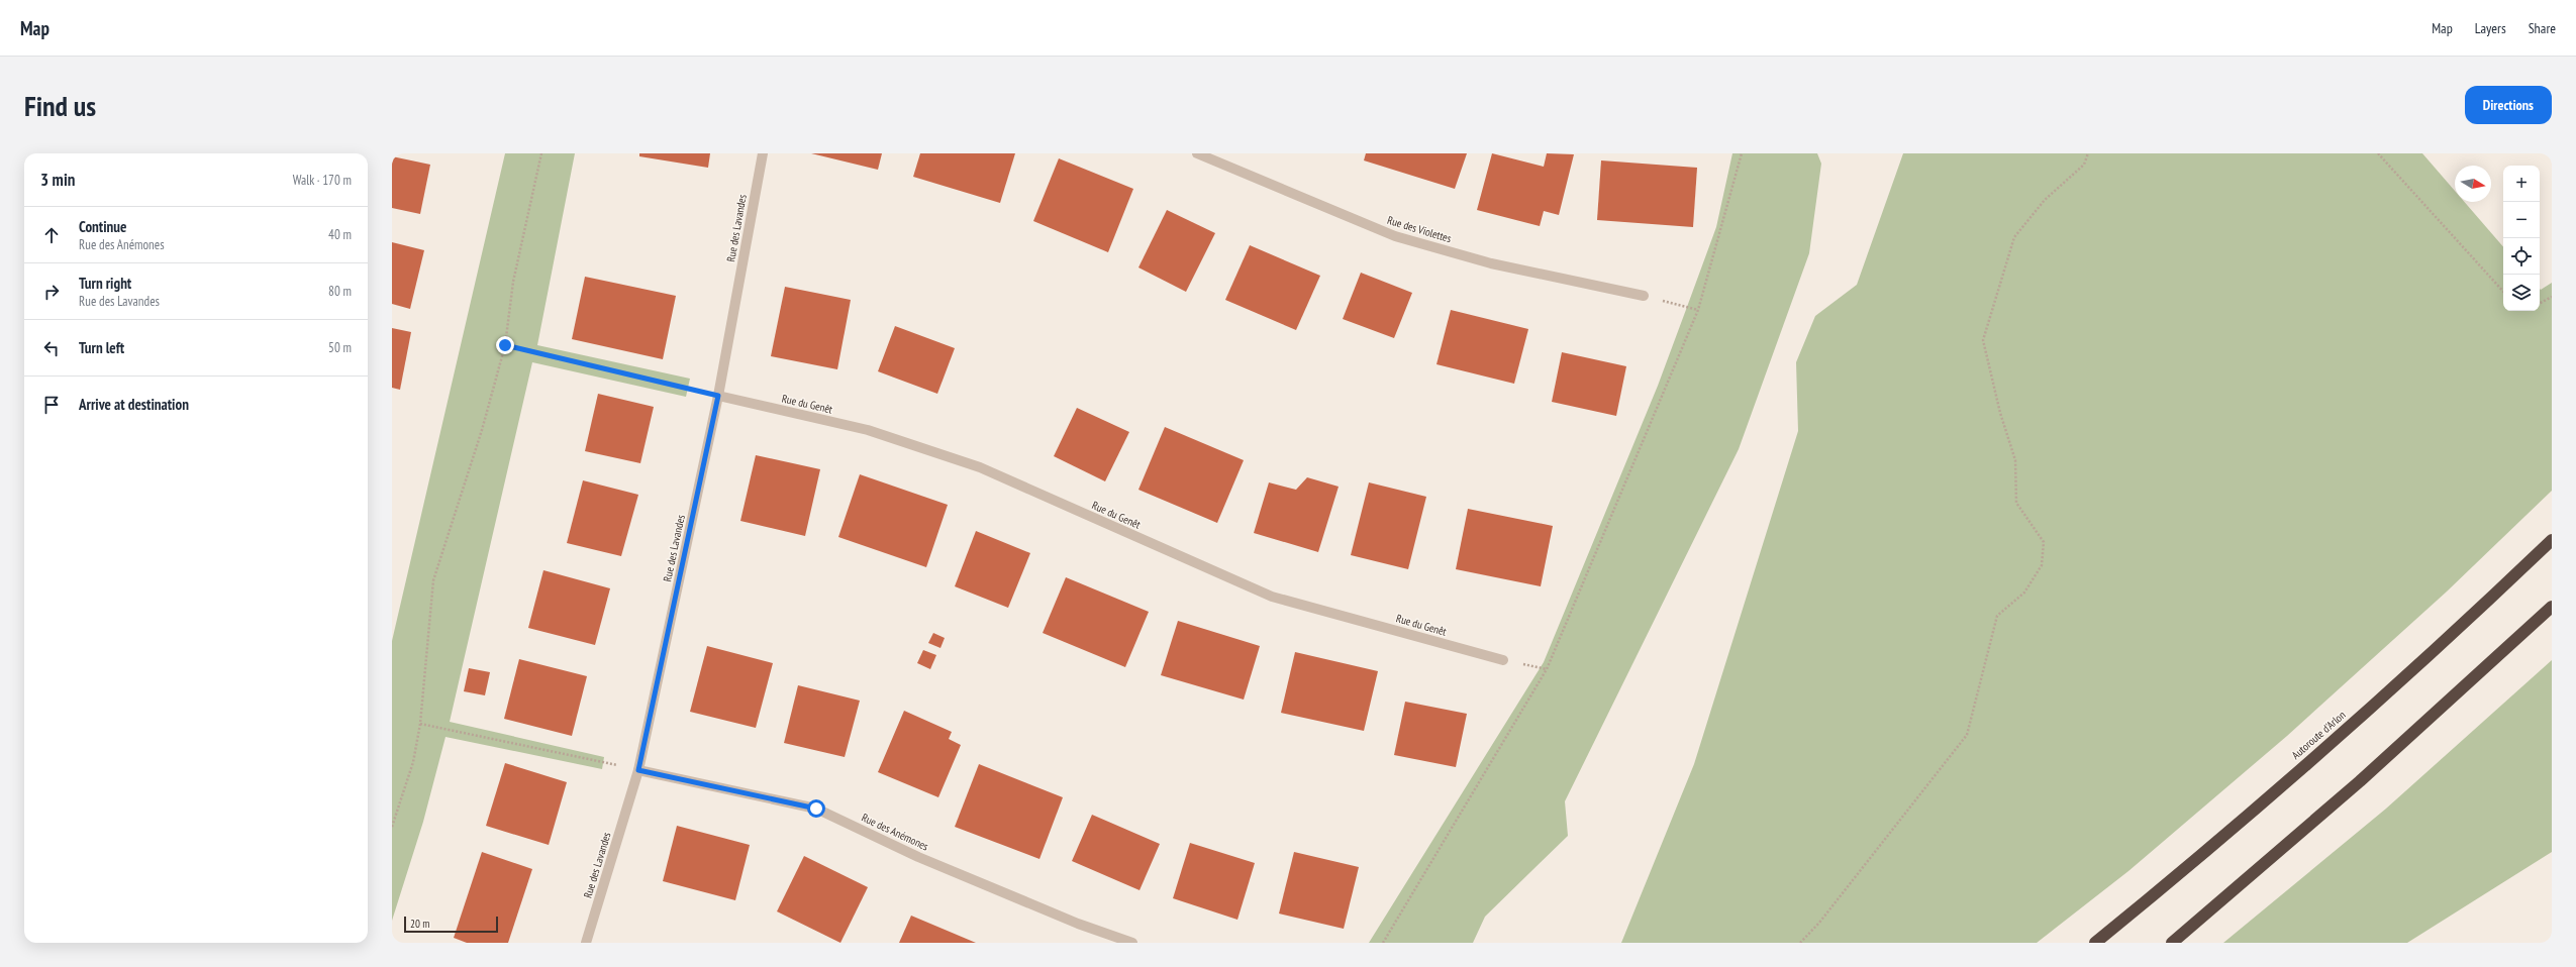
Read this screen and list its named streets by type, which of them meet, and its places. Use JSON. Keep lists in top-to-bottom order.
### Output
{
  "streets": {
    "highway": ["Autoroute d'Arlon"],
    "street": [
      "Rue des Lavandes",
      "Rue des Violettes",
      "Rue du Genêt",
      "Rue des Anémones"
    ]
  },
  "crossings": [
    ["Rue des Lavandes", "Rue du Genêt"],
    ["Rue des Lavandes", "Rue des Anémones"]
  ],
  "scale_bar": "20 m",
  "north": "right",
  "page": {
    "header": "Map",
    "nav": ["Map", "Layers", "Share"],
    "buttons": "Directions",
    "title": "Find us",
    "heading": ["3 min", "Walk · 170 m"],
    "map_buttons": ["+", "−"],
    "list": [
      ["Continue", "Rue des Anémones", "40 m"],
      ["Turn right", "Rue des Lavandes", "80 m"],
      ["Turn left", "50 m"],
      "Arrive at destination"
    ],
    "scale": "20 m"
  }
}
